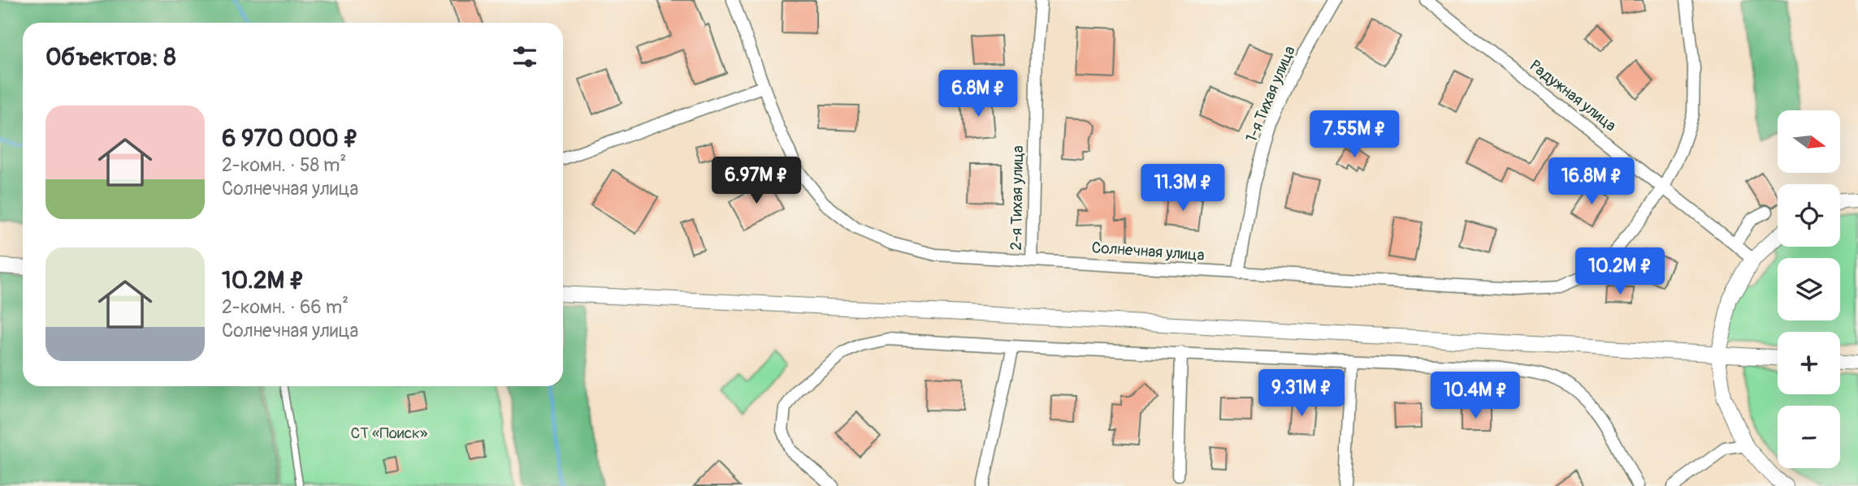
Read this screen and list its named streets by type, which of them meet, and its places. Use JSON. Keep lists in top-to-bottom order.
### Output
{
  "streets": {
    "street": [
      "1-я Тихая улица",
      "Радужная улица",
      "2-я Тихая улица",
      "Солнечная улица"
    ]
  },
  "crossings": [
    ["1-я Тихая улица", "Солнечная улица"],
    ["Радужная улица", "Солнечная улица"],
    ["2-я Тихая улица", "Солнечная улица"]
  ],
  "parks": ["СТ «Поиск»"],
  "north": "right",
  "page": {
    "heading": "Объектов: 8",
    "price": [
      "6.8M ₽",
      "7.55M ₽",
      "6.97M ₽",
      "16.8M ₽",
      "11.3M ₽",
      "10.2M ₽",
      "9.31M ₽",
      "10.4M ₽"
    ],
    "list": [
      {
        "name": "6 970 000 ₽",
        "note": "2-комн. · 58 m² · Солнечная улица"
      },
      {
        "name": "10.2M ₽",
        "note": "2-комн. · 66 m² · Солнечная улица"
      }
    ],
    "map_buttons": ["+", "−"]
  }
}
